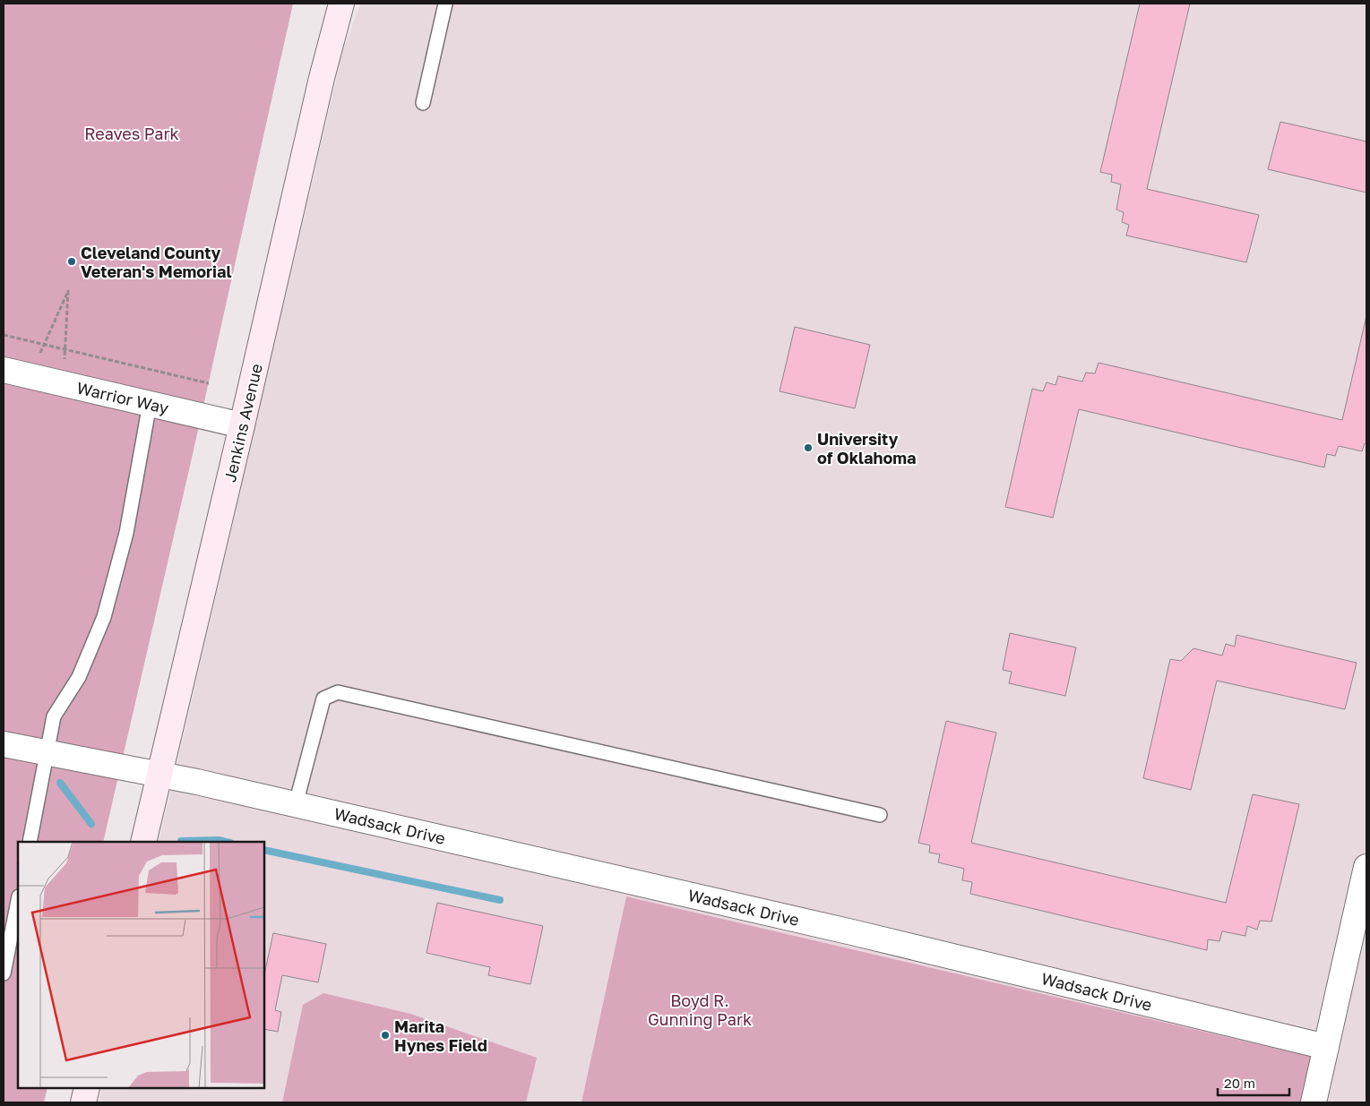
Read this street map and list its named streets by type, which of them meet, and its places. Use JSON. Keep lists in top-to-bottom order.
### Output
{
  "streets": {
    "street": ["Warrior Way", "Jenkins Avenue", "Wadsack Drive"]
  },
  "crossings": [
    ["Warrior Way", "Jenkins Avenue"],
    ["Jenkins Avenue", "Wadsack Drive"]
  ],
  "parks": ["Reaves Park", "Boyd R. Gunning Park"],
  "places": ["Cleveland County Veteran's Memorial", "University of Oklahoma", "Marita Hynes Field"],
  "scale_bar": "20 m"
}
